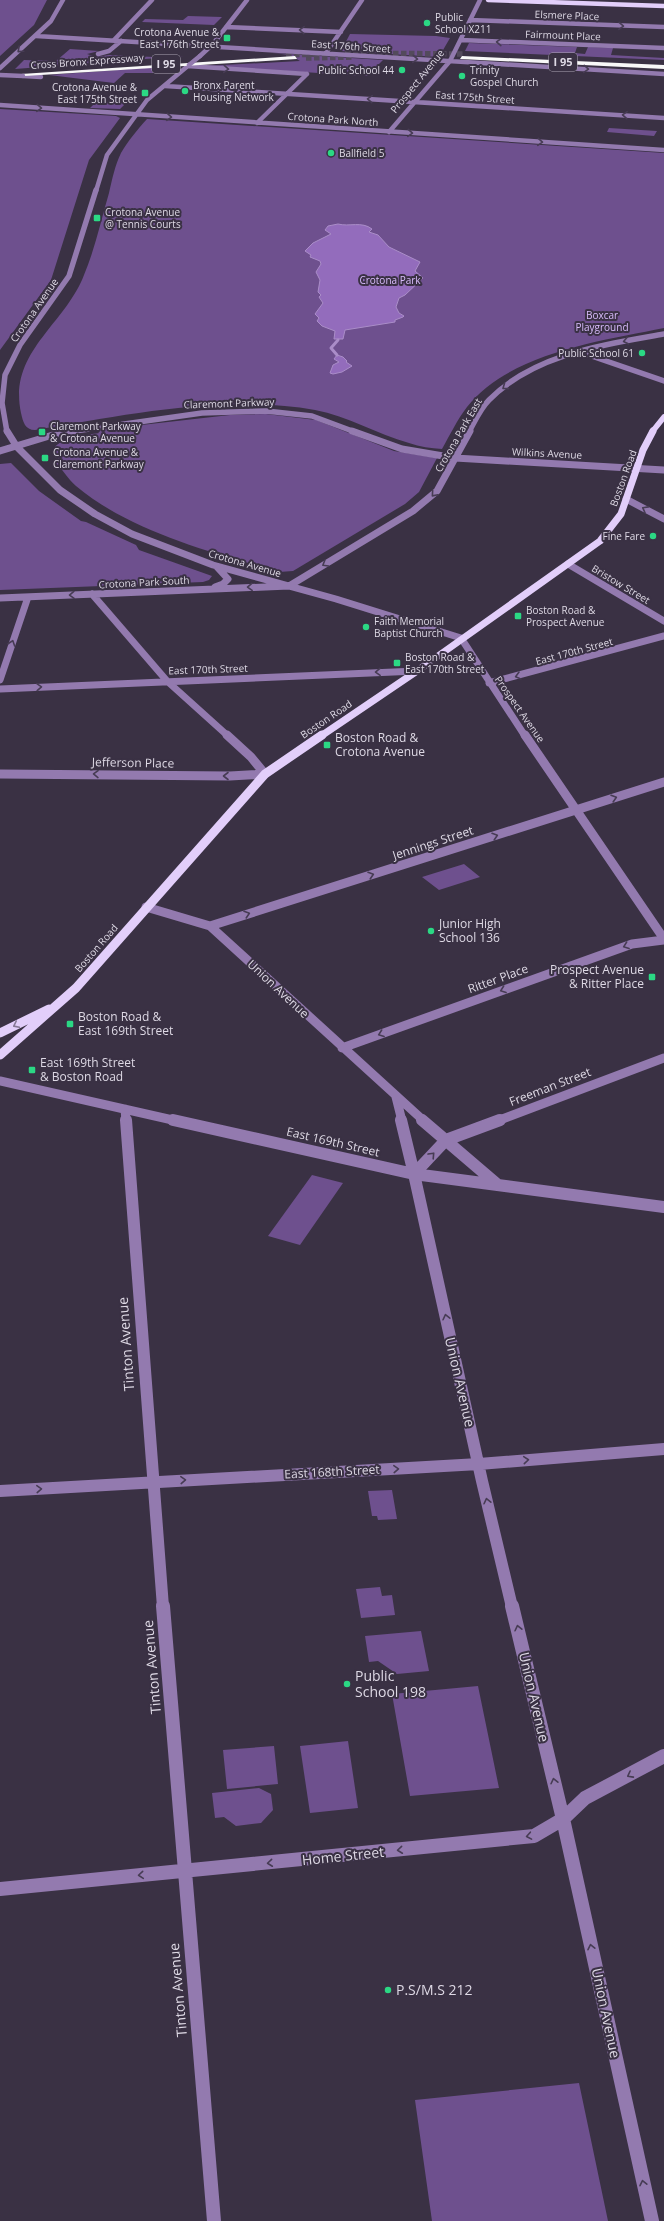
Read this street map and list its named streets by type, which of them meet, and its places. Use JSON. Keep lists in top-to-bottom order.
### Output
{
  "streets": {
    "highway": ["Cross Bronx Expressway", "I 95"],
    "main road": ["Boston Road"],
    "street": [
      "Elsmere Place",
      "Fairmount Place",
      "East 176th Street",
      "Prospect Avenue",
      "East 175th Street",
      "Crotona Park North",
      "Crotona Avenue",
      "Claremont Parkway",
      "Crotona Park East",
      "Wilkins Avenue",
      "Crotona Park South",
      "Bristow Street",
      "East 170th Street",
      "Jefferson Place",
      "Jennings Street",
      "Ritter Place",
      "Union Avenue",
      "Freeman Street",
      "East 169th Street",
      "Tinton Avenue",
      "East 168th Street",
      "Home Street"
    ]
  },
  "crossings": [
    ["Elsmere Place", "Prospect Avenue"],
    ["Fairmount Place", "Prospect Avenue"],
    ["East 176th Street", "Prospect Avenue"],
    ["East 176th Street", "Crotona Avenue"],
    ["Prospect Avenue", "East 175th Street"],
    ["Prospect Avenue", "Crotona Park North"],
    ["Prospect Avenue", "Boston Road"],
    ["Prospect Avenue", "East 170th Street"],
    ["Prospect Avenue", "Jennings Street"],
    ["Prospect Avenue", "Ritter Place"],
    ["East 175th Street", "Crotona Avenue"],
    ["Crotona Park North", "Crotona Avenue"],
    ["Crotona Avenue", "Claremont Parkway"],
    ["Crotona Avenue", "Crotona Park East"],
    ["Crotona Avenue", "Crotona Park South"],
    ["Claremont Parkway", "Crotona Park East"],
    ["Claremont Parkway", "Wilkins Avenue"],
    ["Crotona Park East", "Wilkins Avenue"],
    ["Crotona Park East", "Crotona Park South"],
    ["Wilkins Avenue", "Boston Road"],
    ["Boston Road", "Bristow Street"],
    ["Boston Road", "East 170th Street"],
    ["Boston Road", "Jefferson Place"],
    ["Boston Road", "Union Avenue"],
    ["Jennings Street", "Union Avenue"],
    ["Ritter Place", "Union Avenue"],
    ["Union Avenue", "Freeman Street"],
    ["Union Avenue", "East 169th Street"],
    ["Union Avenue", "East 168th Street"],
    ["Union Avenue", "Home Street"],
    ["East 169th Street", "Tinton Avenue"],
    ["Tinton Avenue", "East 168th Street"],
    ["Tinton Avenue", "Home Street"]
  ],
  "one_way": [
    "Elsmere Place",
    "Fairmount Place",
    "East 176th Street",
    "East 175th Street",
    "Crotona Park North",
    "Crotona Park East",
    "Crotona Park South",
    "Jefferson Place",
    "Jennings Street",
    "Ritter Place",
    "Union Avenue",
    "East 168th Street",
    "Home Street"
  ],
  "parks": ["Crotona Park", "Boxcar Playground"],
  "places": {
    "other": [
      "Public School X211",
      "Public School 44",
      "Trinity Gospel Church",
      "Bronx Parent Housing Network",
      "Ballfield 5",
      "Public School 61",
      "Fine Fare",
      "Faith Memorial Baptist Church",
      "Junior High School 136",
      "Public School 198",
      "P.S/M.S 212"
    ],
    "transit": [
      "Crotona Avenue & East 176th Street",
      "Crotona Avenue & East 175th Street",
      "Crotona Avenue @ Tennis Courts",
      "Claremont Parkway & Crotona Avenue",
      "Crotona Avenue & Claremont Parkway",
      "Boston Road & Prospect Avenue",
      "Boston Road & East 170th Street",
      "Boston Road & Crotona Avenue",
      "Prospect Avenue & Ritter Place",
      "Boston Road & East 169th Street",
      "East 169th Street & Boston Road"
    ]
  }
}
